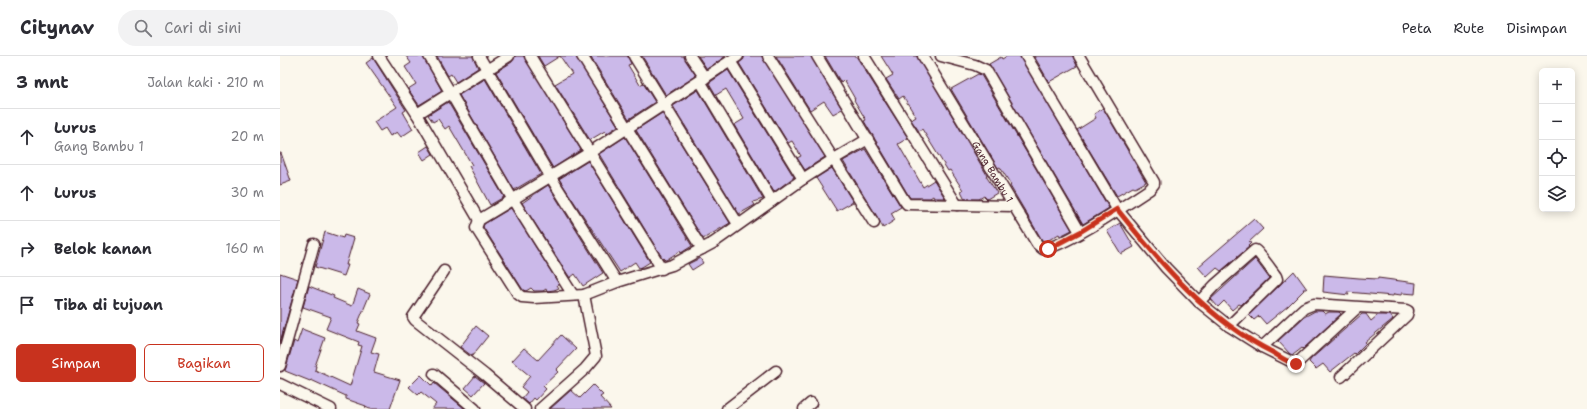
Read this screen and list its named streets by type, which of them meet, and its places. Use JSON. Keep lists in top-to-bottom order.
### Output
{
  "streets": {
    "street": ["Gang Bambu 1"]
  },
  "page": {
    "header": "Citynav",
    "search": "Cari di sini",
    "nav": ["Peta", "Rute", "Disimpan"],
    "heading": ["3 mnt", "Jalan kaki · 210 m"],
    "map_buttons": ["+", "−"],
    "list": [
      ["Lurus", "Gang Bambu 1", "20 m"],
      ["Lurus", "30 m"],
      ["Belok kanan", "160 m"],
      "Tiba di tujuan"
    ],
    "buttons": ["Simpan", "Bagikan"]
  }
}
